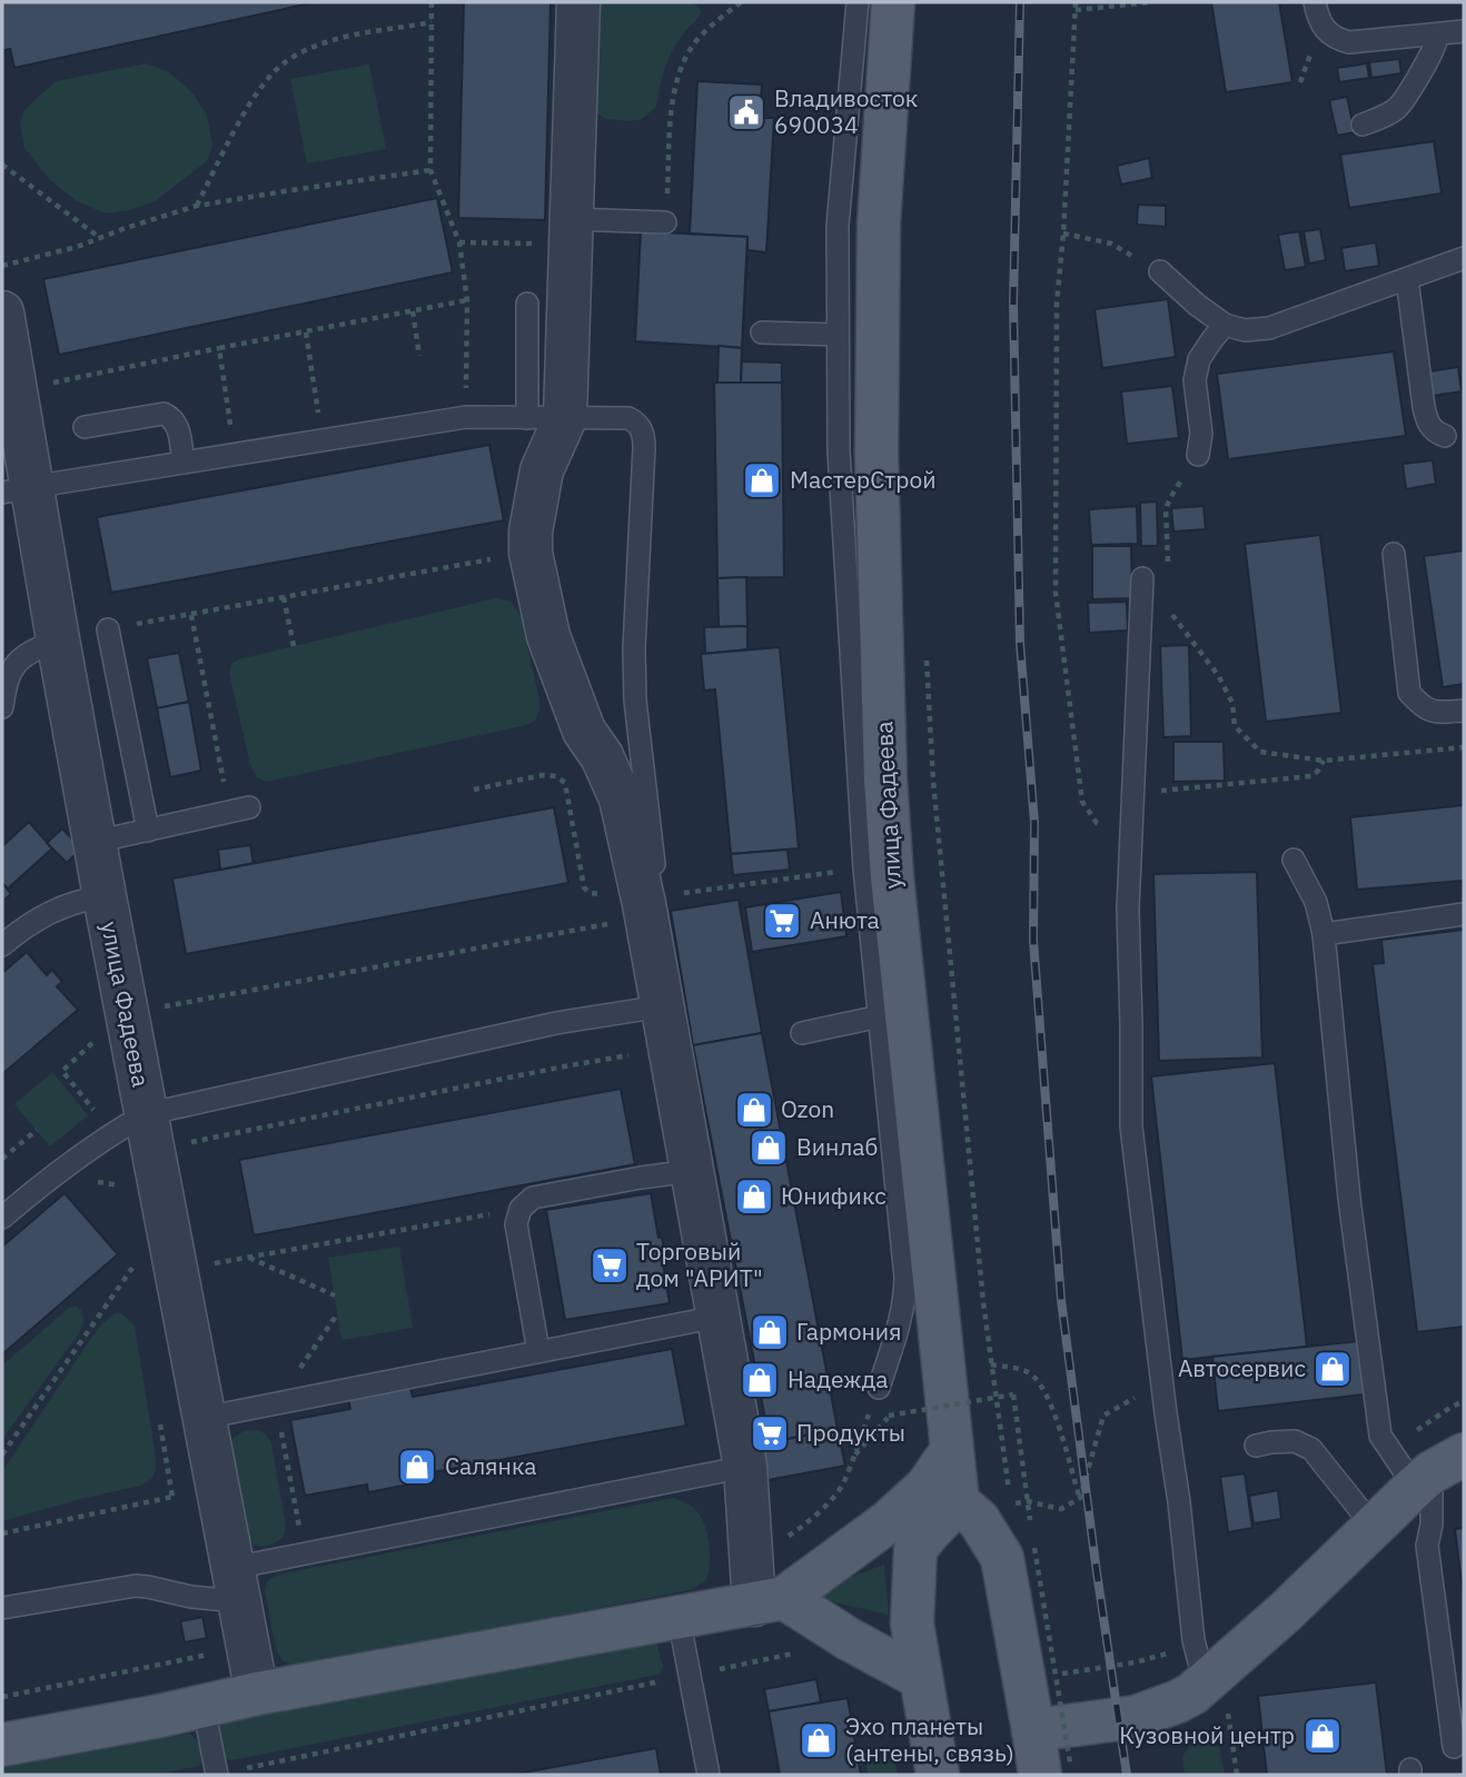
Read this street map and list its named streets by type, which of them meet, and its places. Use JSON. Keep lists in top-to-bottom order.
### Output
{
  "streets": {
    "main road": ["улица Фадеева"]
  },
  "places": {
    "public building": ["Владивосток 690034"],
    "shop": [
      "МастерСтрой",
      "Ozon",
      "Винлаб",
      "Юнификс",
      "Гармония",
      "Автосервис",
      "Надежда",
      "Салянка",
      "Кузовной центр",
      "Эхо планеты (антены, связь)"
    ],
    "supermarket": ["Анюта", "Торговый дом \"АРИТ\"", "Продукты"]
  }
}
